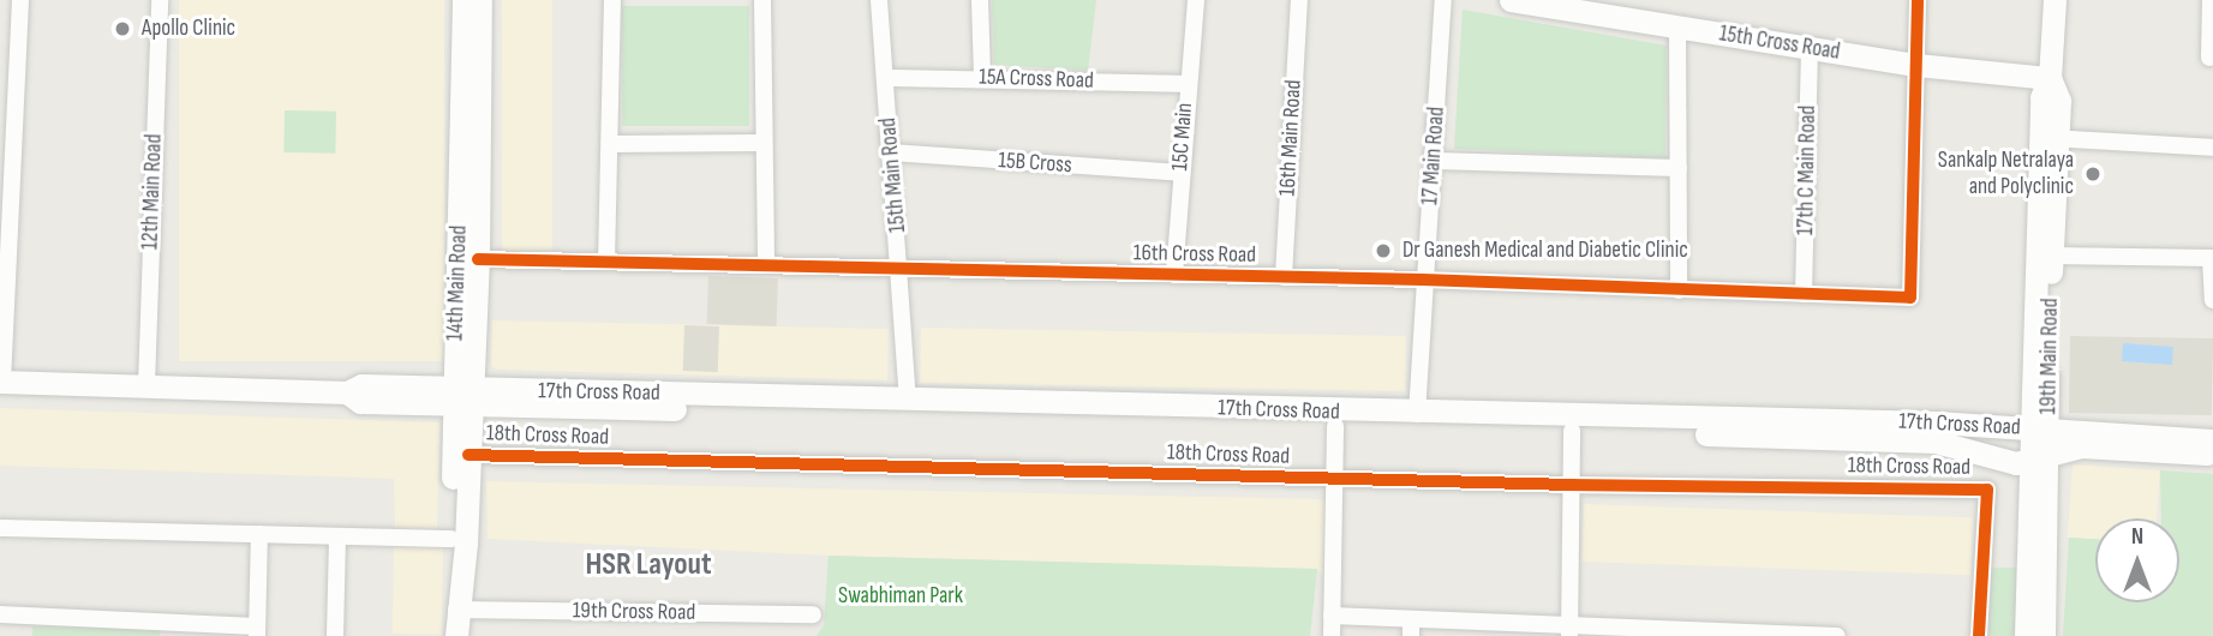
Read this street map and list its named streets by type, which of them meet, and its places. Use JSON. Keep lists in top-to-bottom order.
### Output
{
  "streets": {
    "main road": [
      "15th Cross Road",
      "14th Main Road",
      "19th Main Road",
      "17th Cross Road"
    ],
    "street": [
      "15A Cross Road",
      "15C Main",
      "16th Main Road",
      "17 Main Road",
      "15B Cross",
      "17th C Main Road",
      "15th Main Road",
      "12th Main Road",
      "16th Cross Road",
      "18th Cross Road",
      "19th Cross Road"
    ]
  },
  "crossings": [
    ["15th Cross Road", "17th C Main Road"],
    ["15th Cross Road", "16th Cross Road"],
    ["15th Cross Road", "19th Main Road"],
    ["15A Cross Road", "15C Main"],
    ["15A Cross Road", "15th Main Road"],
    ["15C Main", "15B Cross"],
    ["15C Main", "16th Cross Road"],
    ["16th Main Road", "16th Cross Road"],
    ["17 Main Road", "16th Cross Road"],
    ["17 Main Road", "17th Cross Road"],
    ["15B Cross", "15th Main Road"],
    ["17th C Main Road", "16th Cross Road"],
    ["15th Main Road", "16th Cross Road"],
    ["15th Main Road", "17th Cross Road"],
    ["12th Main Road", "17th Cross Road"],
    ["16th Cross Road", "14th Main Road"],
    ["14th Main Road", "17th Cross Road"],
    ["14th Main Road", "18th Cross Road"],
    ["14th Main Road", "19th Cross Road"],
    ["19th Main Road", "17th Cross Road"]
  ],
  "districts": ["HSR Layout"],
  "parks": ["Swabhiman Park"],
  "places": ["Apollo Clinic", "Sankalp Netralaya and Polyclinic", "Dr Ganesh Medical and Diabetic Clinic"],
  "north": "top"
}
